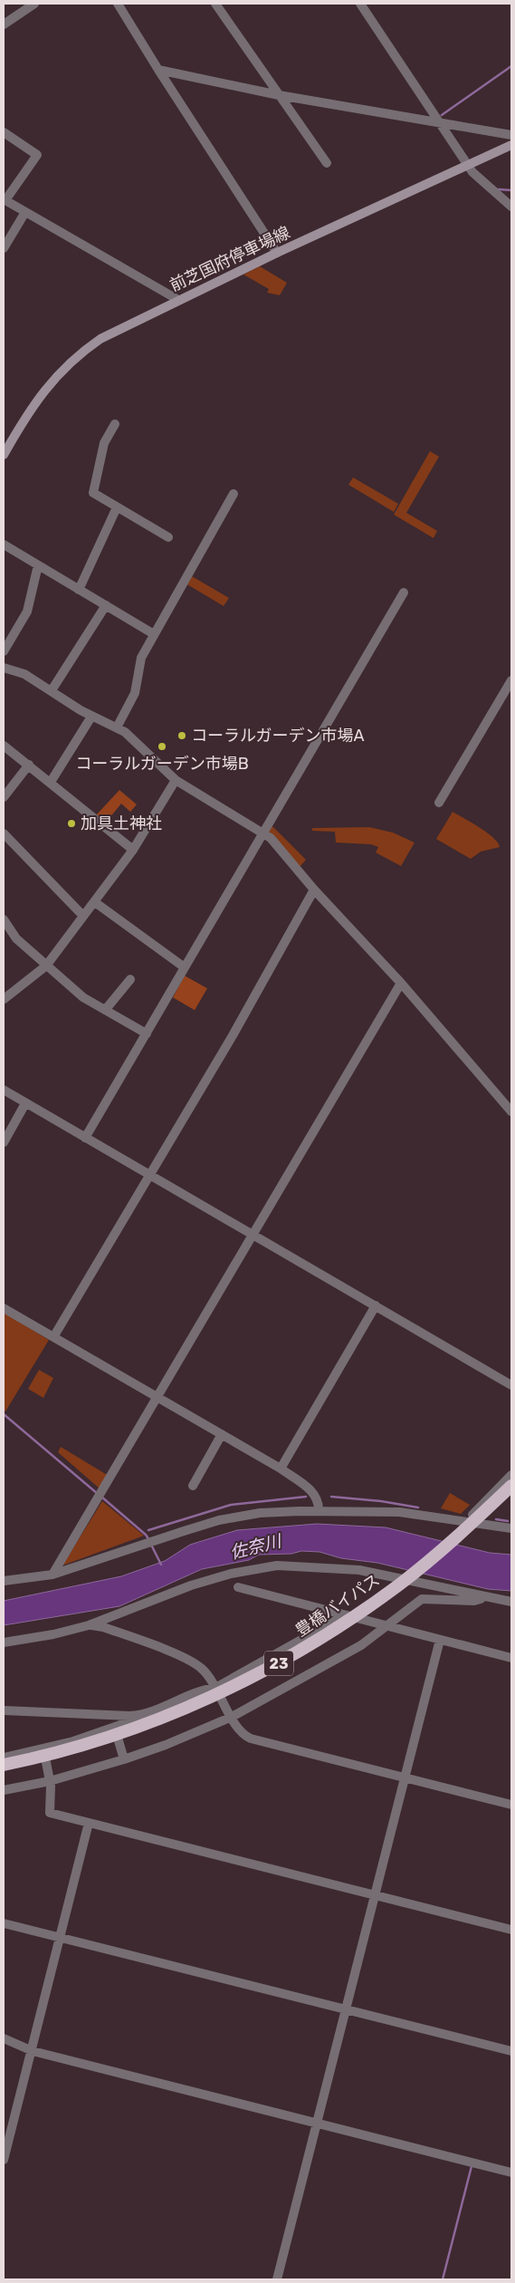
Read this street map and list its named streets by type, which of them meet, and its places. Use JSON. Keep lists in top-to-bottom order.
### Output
{
  "streets": {
    "highway": ["豊橋バイパス", "23"],
    "main road": ["前芝国府停車場線"]
  },
  "water": ["佐奈川"],
  "places": ["コーラルガーデン市場A", "コーラルガーデン市場B", "加具土神社"]
}
